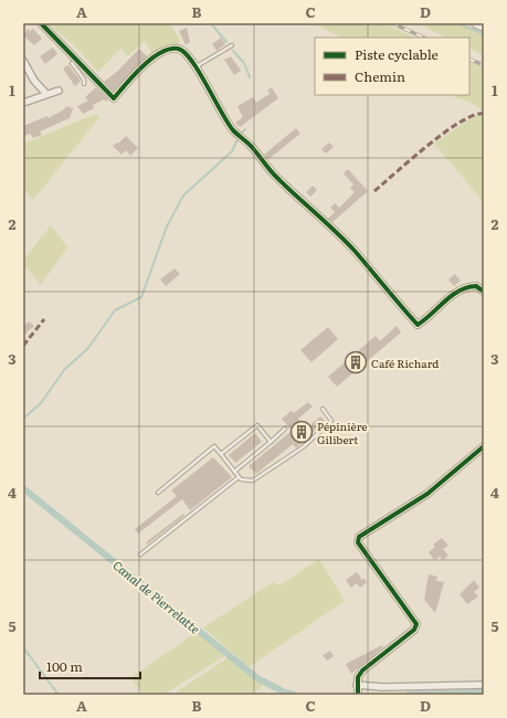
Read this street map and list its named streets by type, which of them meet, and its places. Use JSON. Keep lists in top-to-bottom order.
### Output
{
  "water": ["Canal de Pierrelatte"],
  "places": {
    "building": ["Café Richard", "Pépinière Gilibert"]
  },
  "legend": ["Piste cyclable", "Chemin"],
  "scale_bar": "100 m",
  "grid": {
    "columns": [
      "A",
      "B",
      "C",
      "D"
    ],
    "rows": [
      "1",
      "2",
      "3",
      "4",
      "5"
    ]
  }
}
